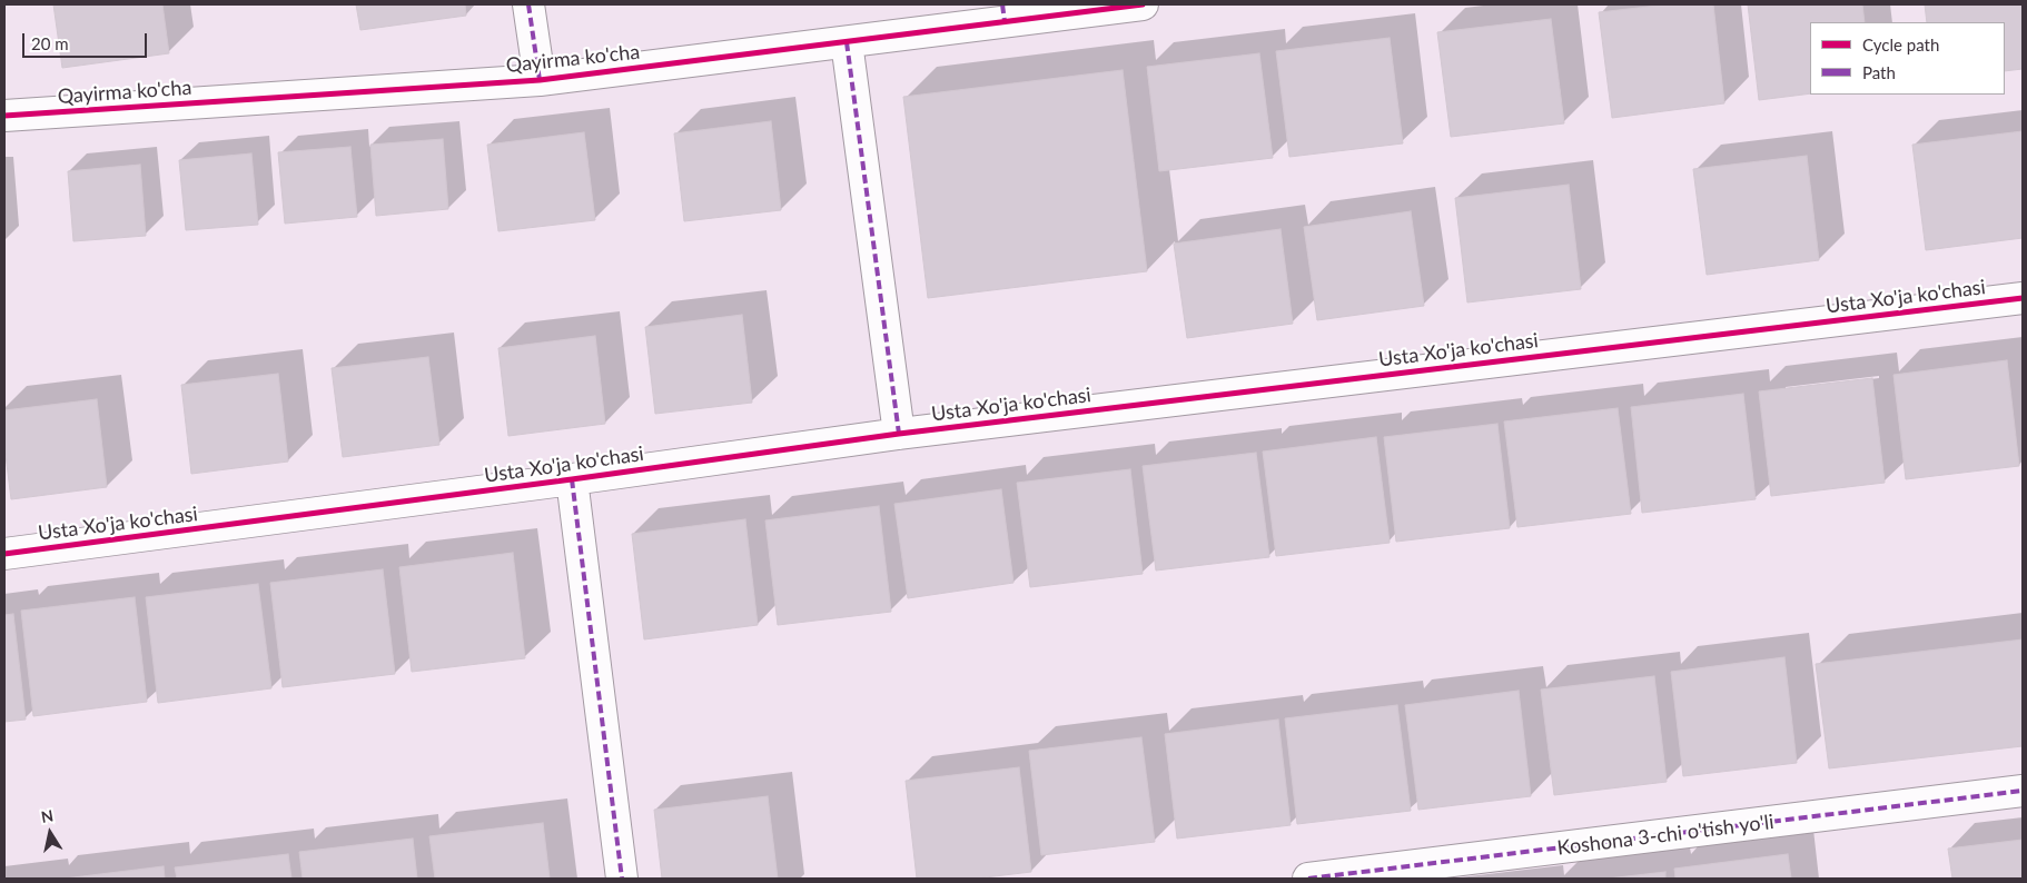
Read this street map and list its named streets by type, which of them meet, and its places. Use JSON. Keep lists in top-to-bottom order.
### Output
{
  "streets": {
    "street": ["Qayirma ko'cha", "Usta Xo'ja ko'chasi", "Koshona 3-chi o'tish yo'li"]
  },
  "legend": ["Cycle path", "Path"],
  "scale_bar": "20 m",
  "north": "top"
}
